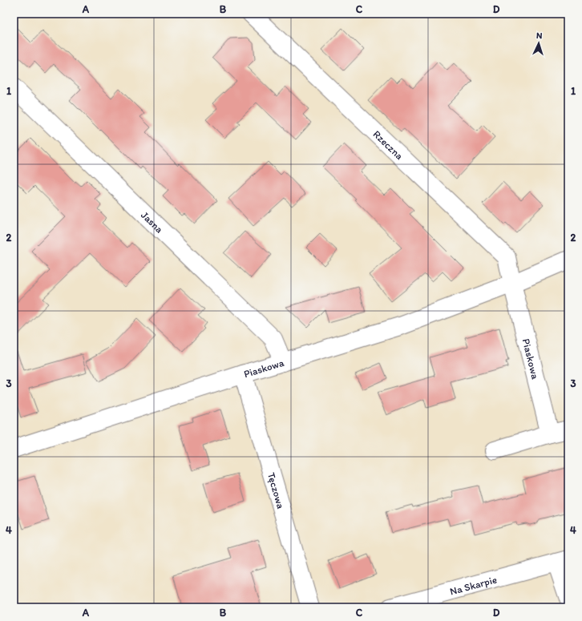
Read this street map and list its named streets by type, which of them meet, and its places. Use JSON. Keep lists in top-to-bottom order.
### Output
{
  "streets": {
    "street": [
      "Rzeczna",
      "Jasna",
      "Piaskowa",
      "Tęczowa",
      "Na Skarpie"
    ]
  },
  "crossings": [
    ["Rzeczna", "Piaskowa"],
    ["Jasna", "Piaskowa"],
    ["Piaskowa", "Tęczowa"]
  ],
  "north": "top",
  "grid": {
    "columns": [
      "A",
      "B",
      "C",
      "D"
    ],
    "rows": [
      "1",
      "2",
      "3",
      "4"
    ]
  }
}
